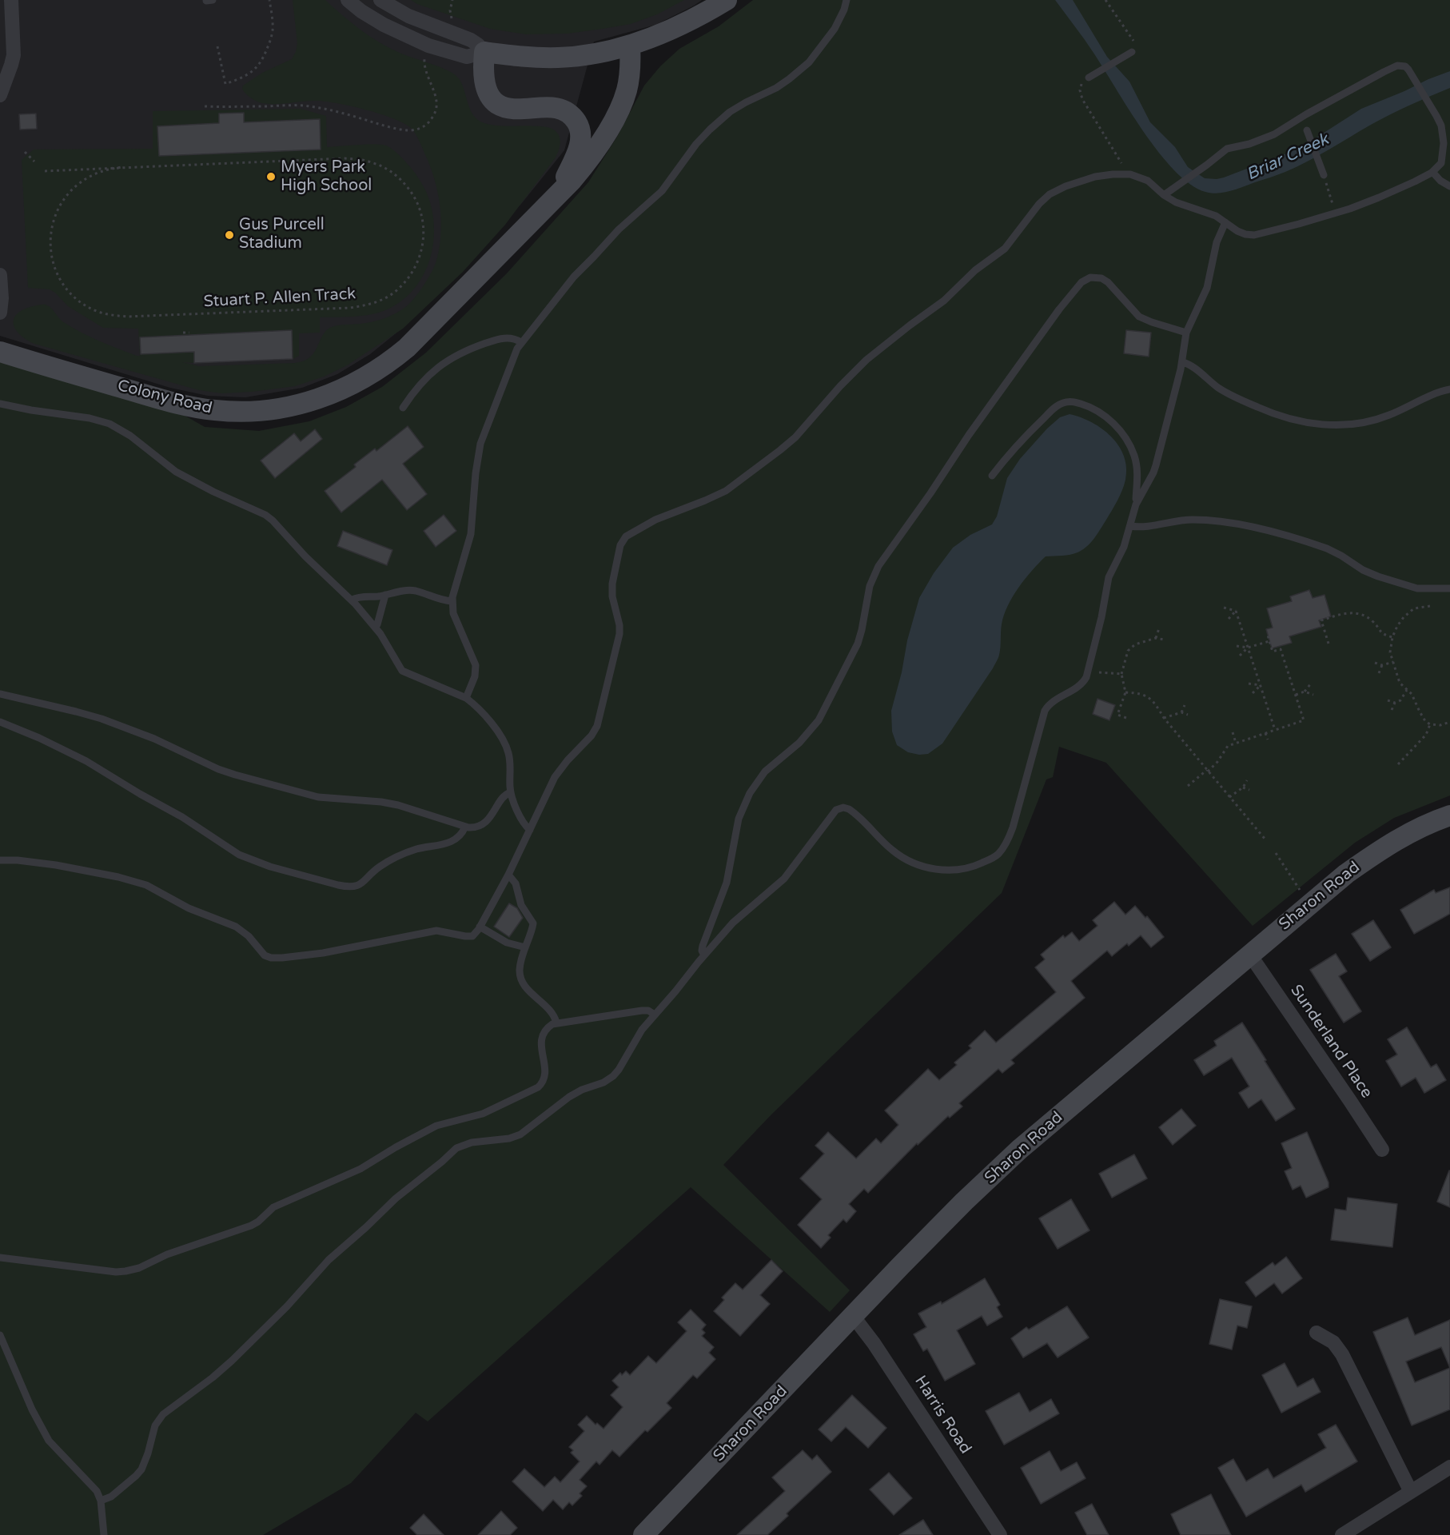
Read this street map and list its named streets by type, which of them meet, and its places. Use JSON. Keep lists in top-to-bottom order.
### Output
{
  "streets": {
    "street": [
      "Colony Road",
      "Sharon Road",
      "Sunderland Place",
      "Harris Road"
    ],
    "path": ["Stuart P. Allen Track"]
  },
  "crossings": [
    ["Sharon Road", "Sunderland Place"],
    ["Sharon Road", "Harris Road"]
  ],
  "water": ["Briar Creek"],
  "places": ["Myers Park High School", "Gus Purcell Stadium"]
}
